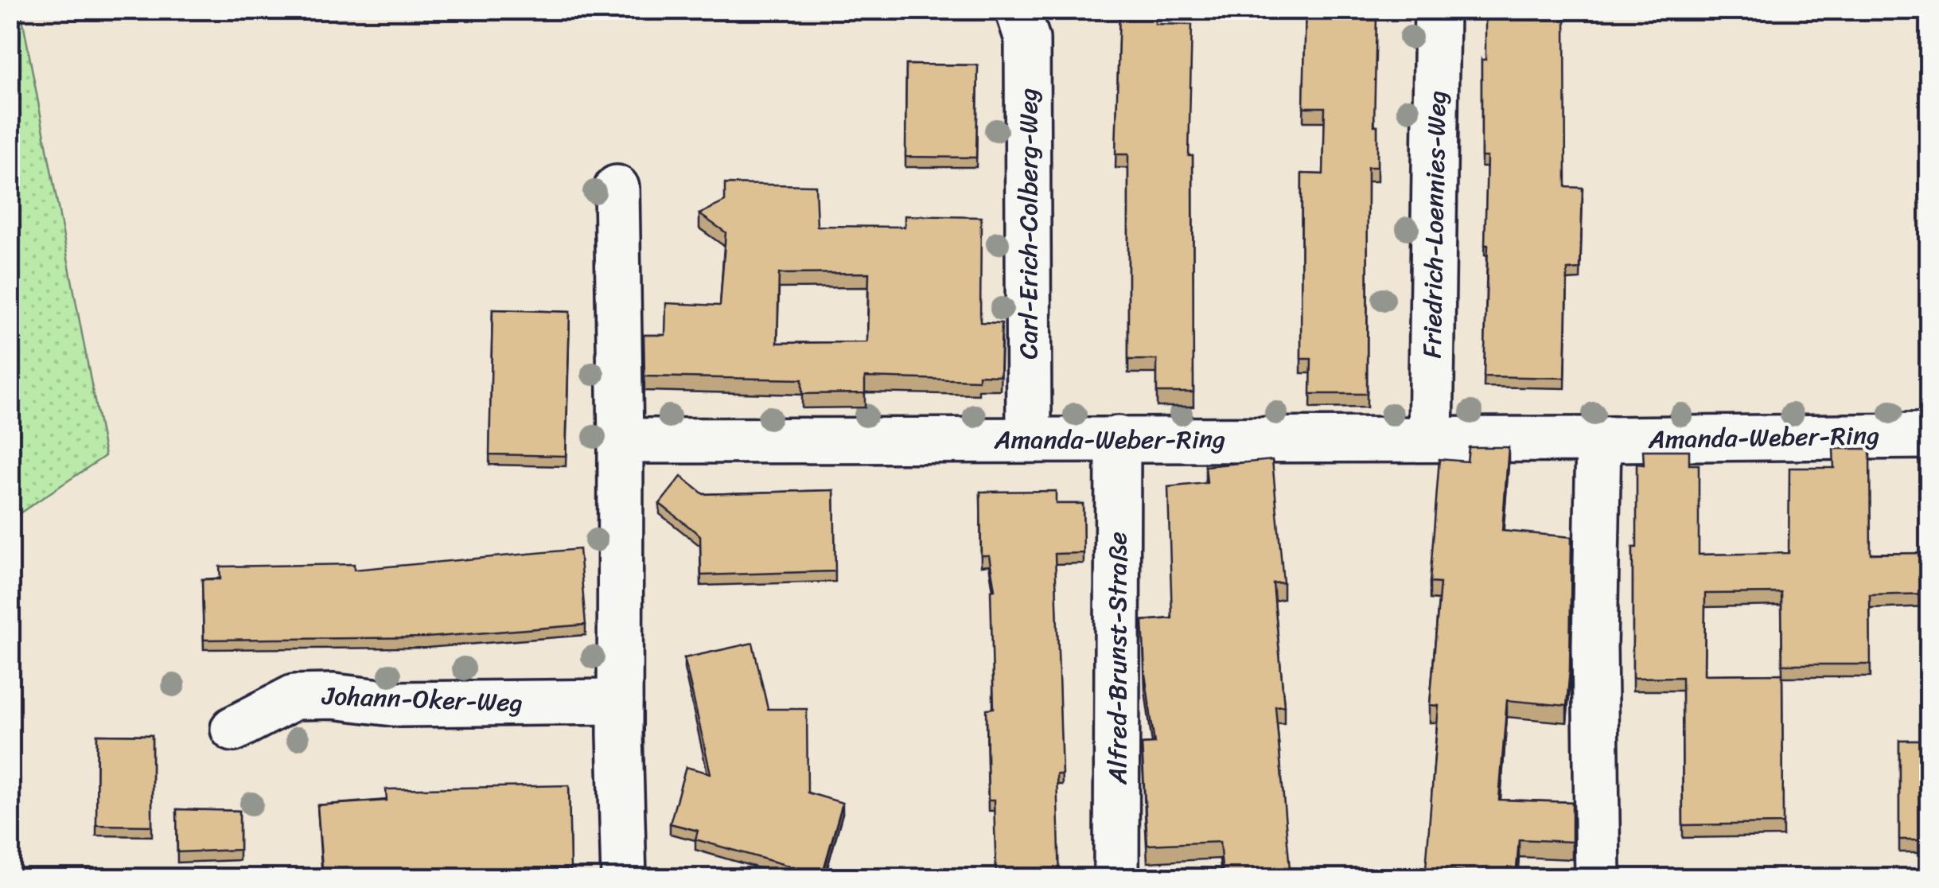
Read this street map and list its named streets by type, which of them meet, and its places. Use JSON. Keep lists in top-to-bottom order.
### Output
{
  "streets": {
    "street": [
      "Carl-Erich-Colberg-Weg",
      "Friedrich-Loennies-Weg",
      "Amanda-Weber-Ring",
      "Alfred-Brunst-Straße",
      "Johann-Oker-Weg"
    ]
  },
  "crossings": [
    ["Carl-Erich-Colberg-Weg", "Amanda-Weber-Ring"],
    ["Friedrich-Loennies-Weg", "Amanda-Weber-Ring"],
    ["Amanda-Weber-Ring", "Alfred-Brunst-Straße"]
  ]
}
